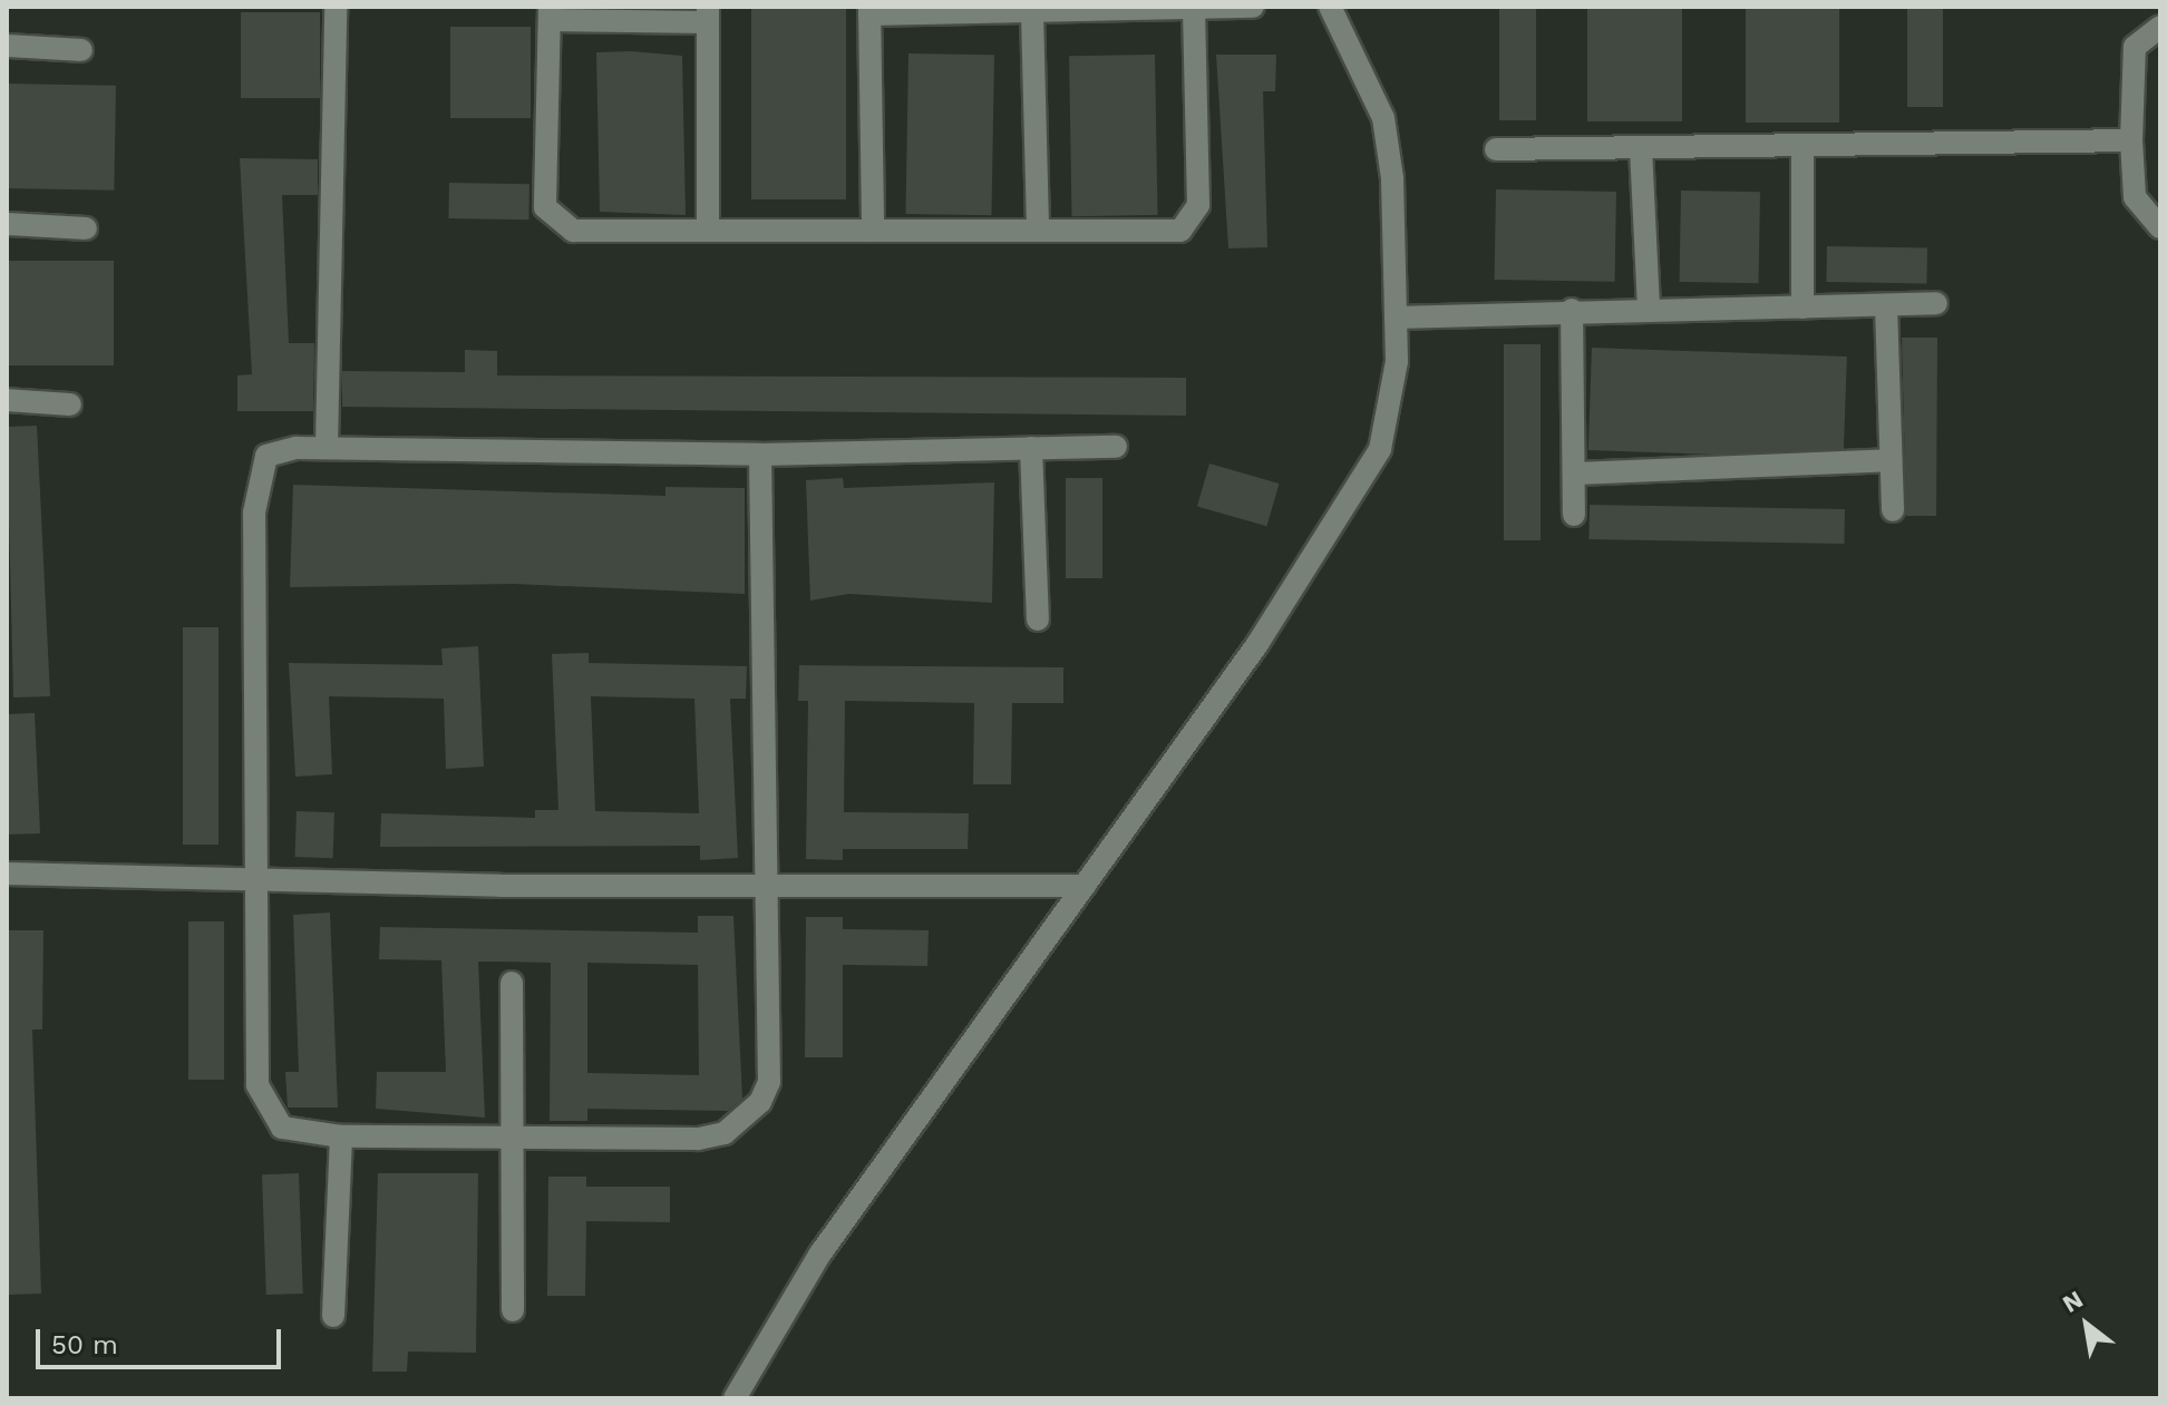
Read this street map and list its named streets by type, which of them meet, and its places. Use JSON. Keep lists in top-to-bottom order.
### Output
{
  "scale_bar": "50 m",
  "north": "top left"
}
